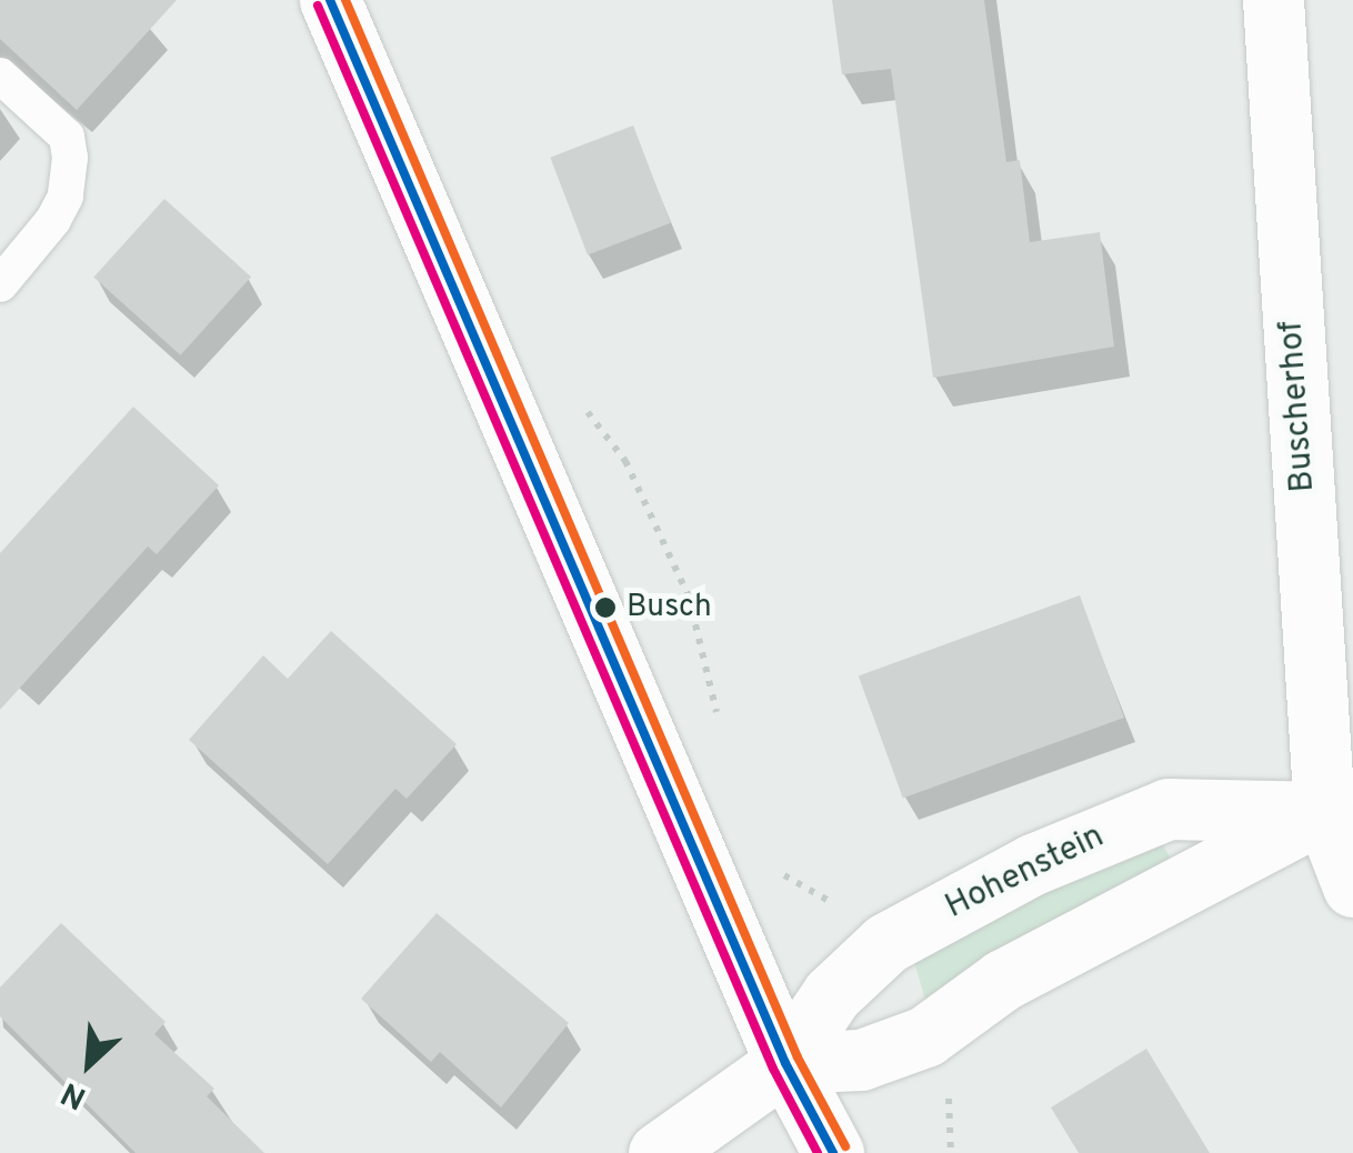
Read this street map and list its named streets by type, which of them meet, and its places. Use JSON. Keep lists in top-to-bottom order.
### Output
{
  "streets": {
    "street": ["Buscherhof", "Hohenstein"]
  },
  "crossings": [
    ["Buscherhof", "Hohenstein"]
  ],
  "places": ["Busch"],
  "north": "bottom left"
}
